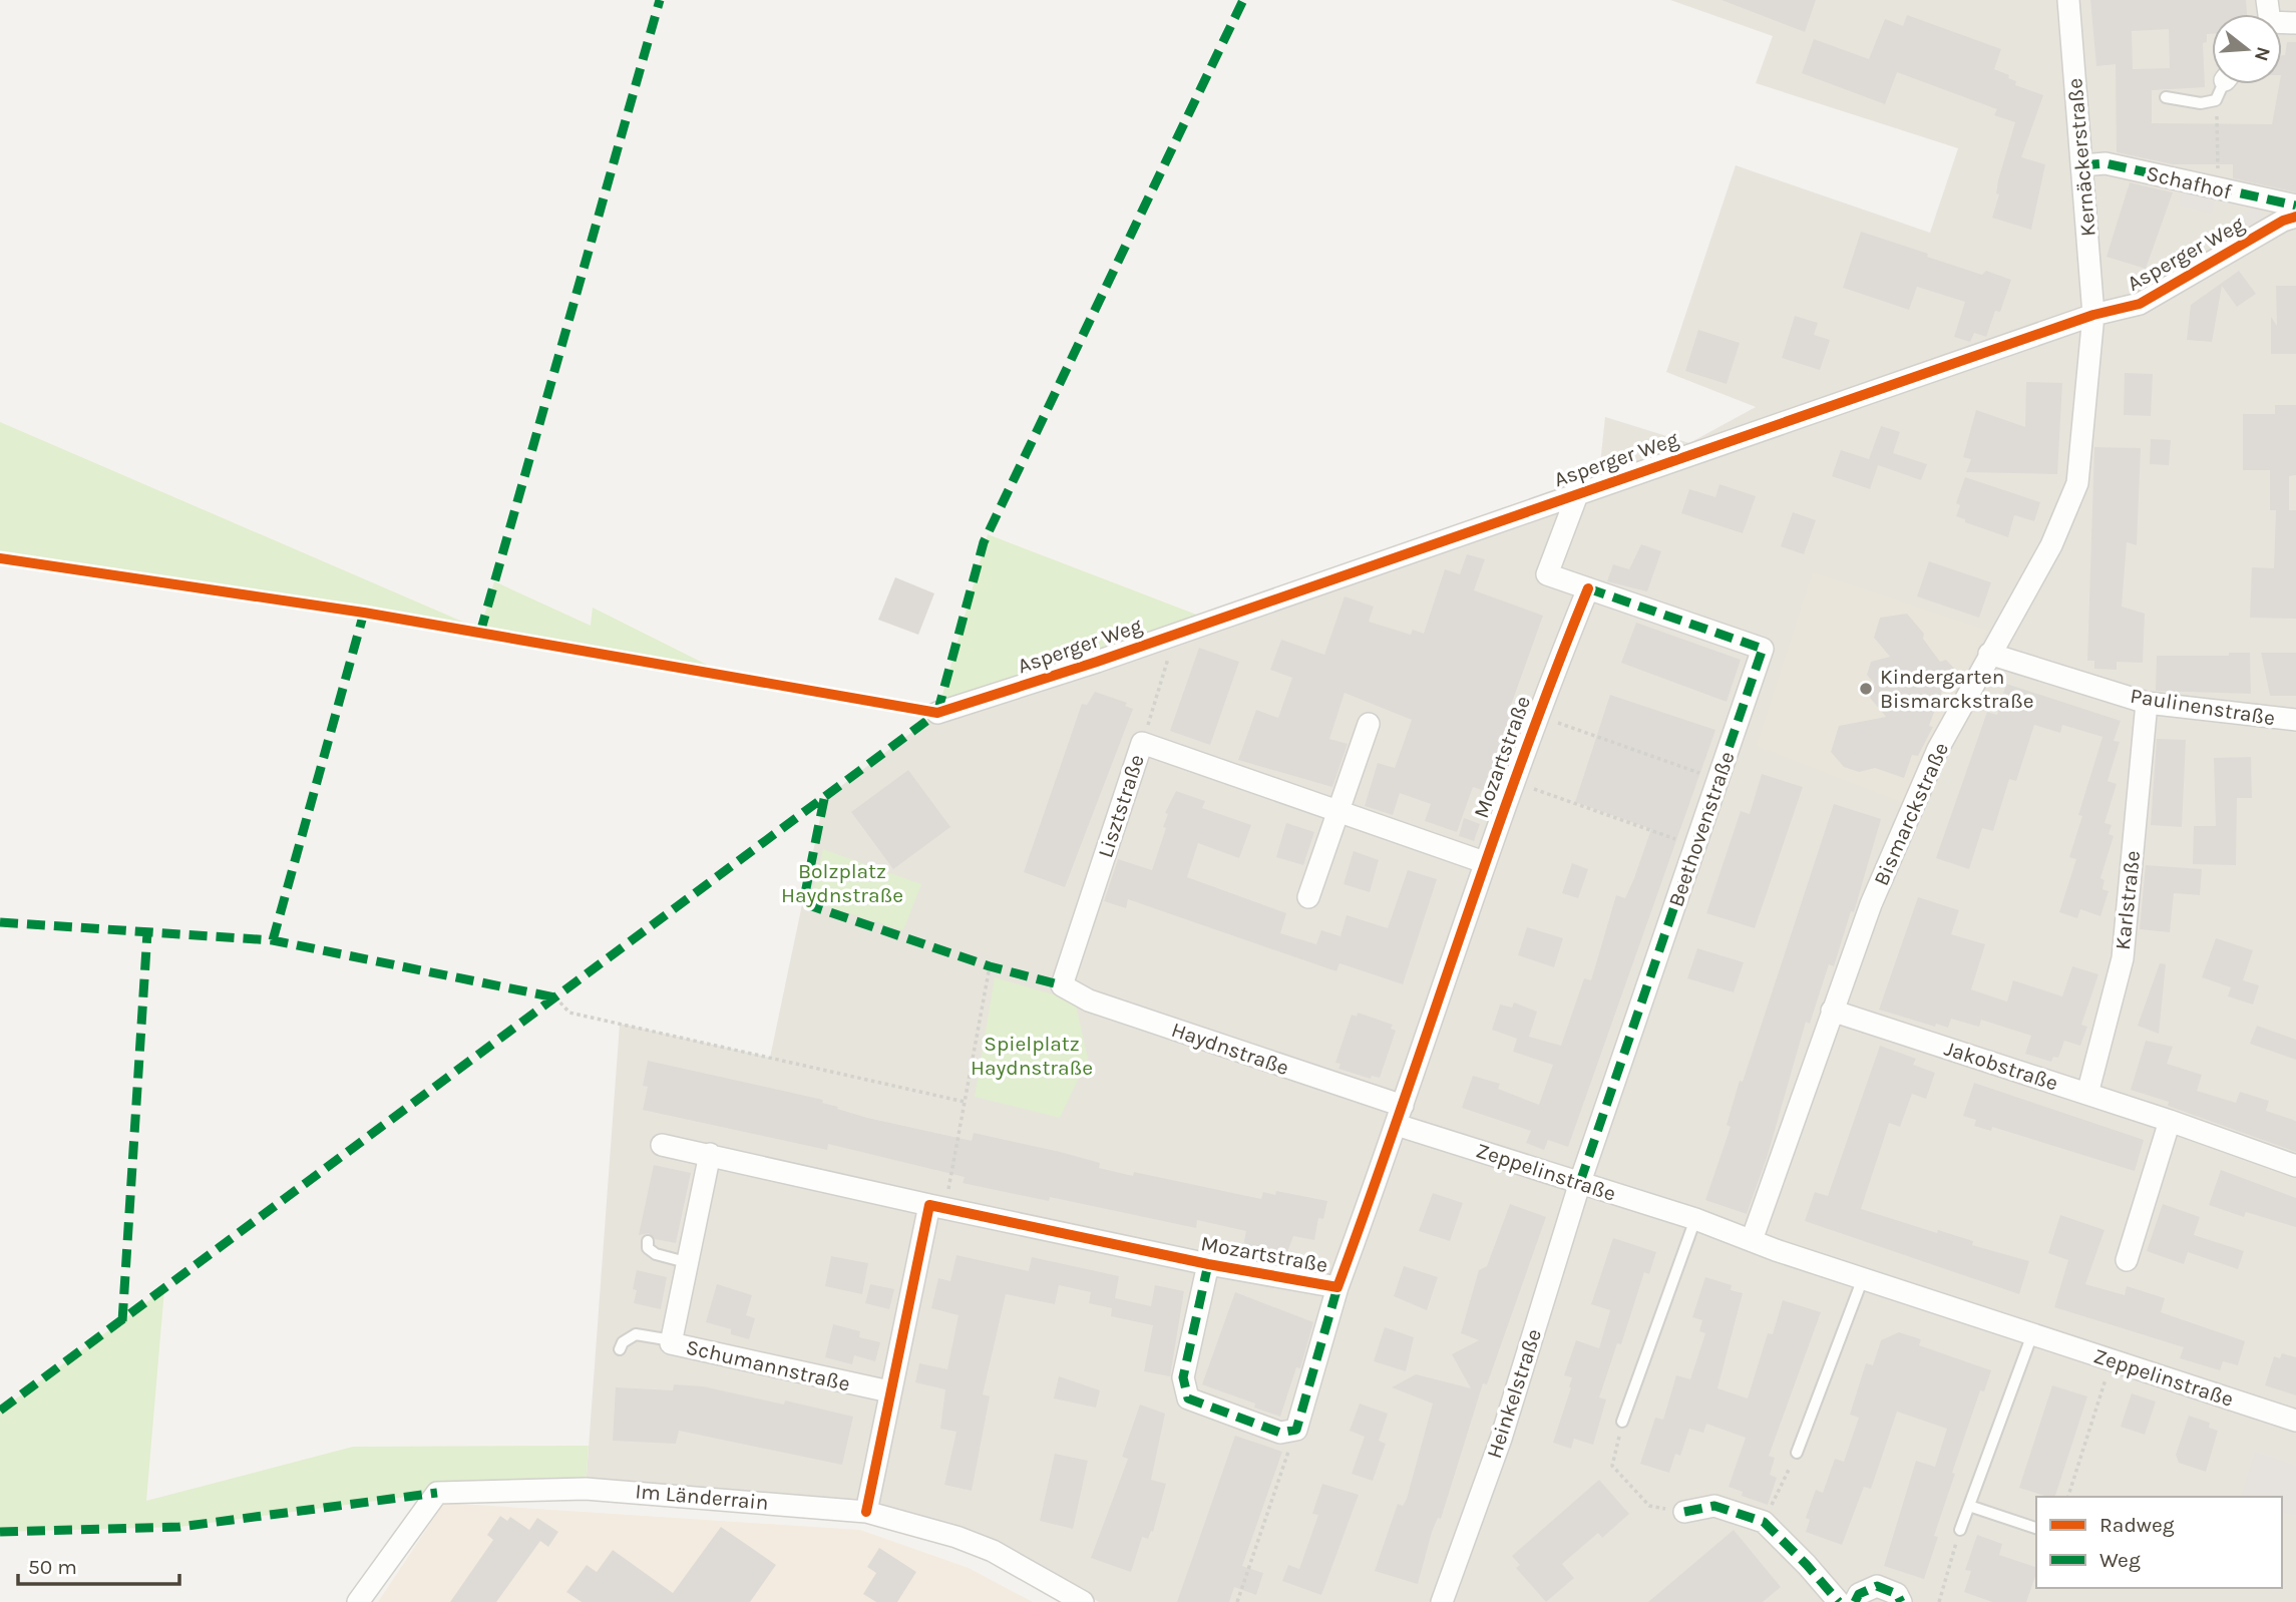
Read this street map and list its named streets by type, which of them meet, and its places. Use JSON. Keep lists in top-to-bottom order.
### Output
{
  "streets": {
    "street": [
      "Kernäckerstraße",
      "Schafhof",
      "Asperger Weg",
      "Paulinenstraße",
      "Mozartstraße",
      "Lisztstraße",
      "Bismarckstraße",
      "Beethovenstraße",
      "Karlstraße",
      "Haydnstraße",
      "Jakobstraße",
      "Zeppelinstraße",
      "Schumannstraße",
      "Heinkelstraße",
      "Im Länderrain"
    ]
  },
  "crossings": [
    ["Kernäckerstraße", "Schafhof"],
    ["Kernäckerstraße", "Asperger Weg"],
    ["Kernäckerstraße", "Bismarckstraße"],
    ["Asperger Weg", "Bismarckstraße"],
    ["Paulinenstraße", "Bismarckstraße"],
    ["Paulinenstraße", "Karlstraße"],
    ["Mozartstraße", "Lisztstraße"],
    ["Mozartstraße", "Beethovenstraße"],
    ["Mozartstraße", "Haydnstraße"],
    ["Mozartstraße", "Zeppelinstraße"],
    ["Lisztstraße", "Haydnstraße"],
    ["Bismarckstraße", "Jakobstraße"],
    ["Bismarckstraße", "Zeppelinstraße"],
    ["Beethovenstraße", "Zeppelinstraße"],
    ["Beethovenstraße", "Heinkelstraße"],
    ["Karlstraße", "Jakobstraße"],
    ["Haydnstraße", "Zeppelinstraße"],
    ["Zeppelinstraße", "Heinkelstraße"]
  ],
  "parks": ["Bolzplatz Haydnstraße", "Spielplatz Haydnstraße"],
  "places": ["Kindergarten Bismarckstraße"],
  "legend": ["Radweg", "Weg"],
  "scale_bar": "50 m",
  "north": "right"
}
